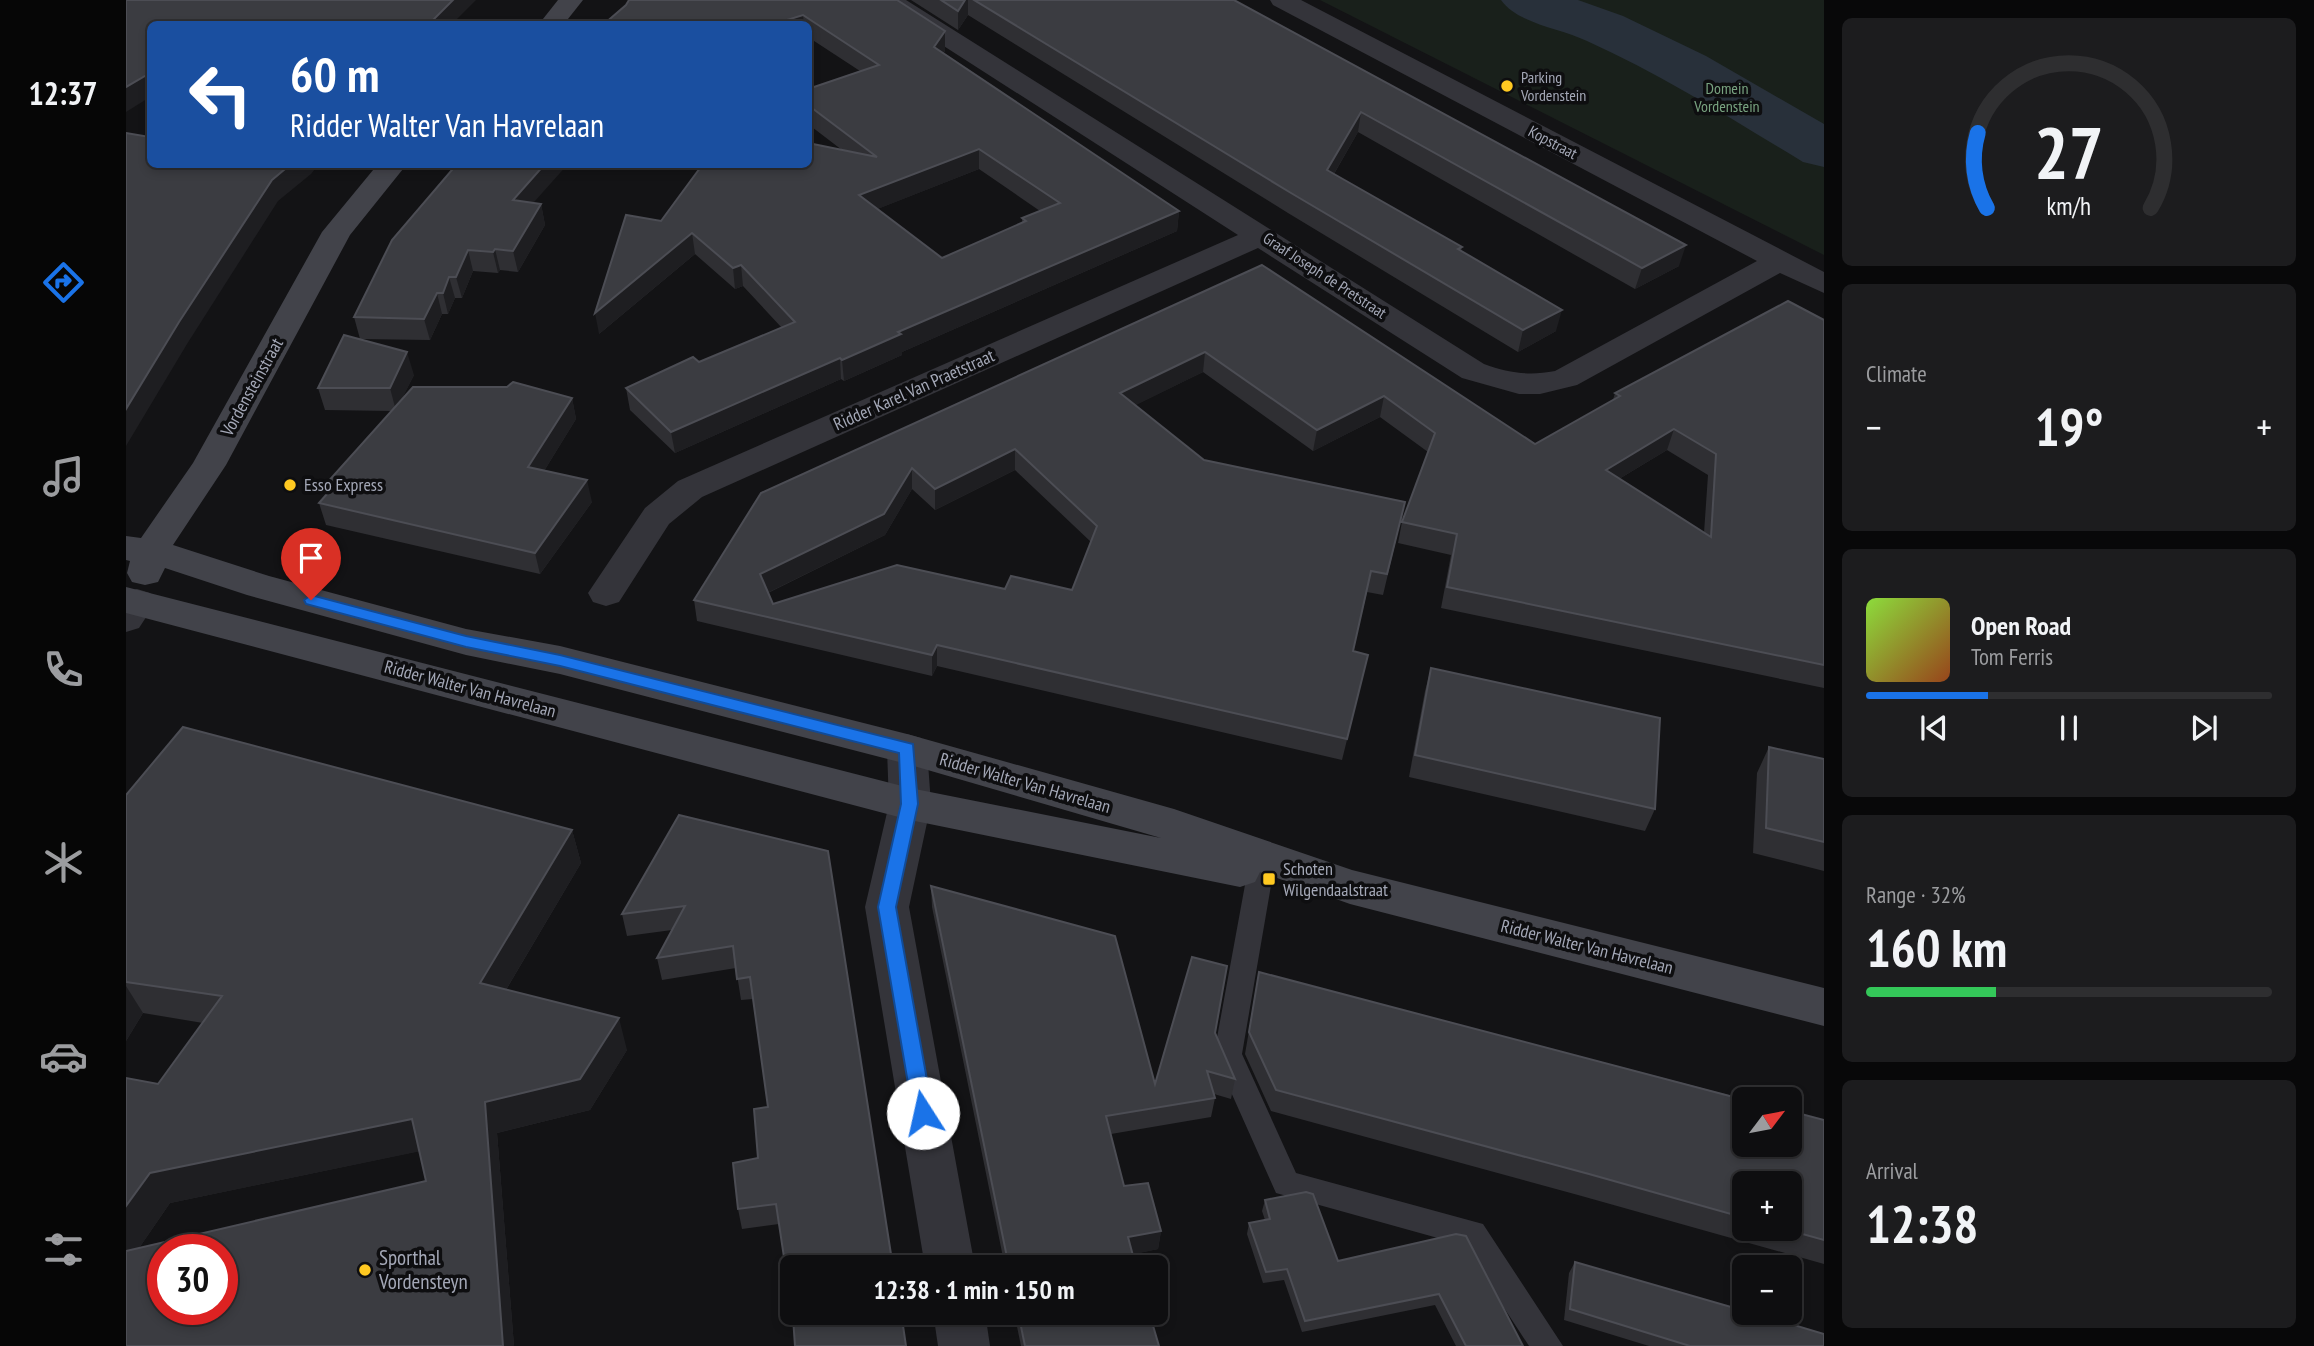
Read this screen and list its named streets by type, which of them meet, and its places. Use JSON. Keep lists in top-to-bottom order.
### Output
{
  "streets": {
    "main road": ["Vordensteinstraat", "Ridder Walter Van Havrelaan"],
    "street": ["Kopstraat", "Graaf Joseph de Pretstraat", "Ridder Karel Van Praetstraat"]
  },
  "crossings": [
    ["Kopstraat", "Graaf Joseph de Pretstraat"],
    ["Graaf Joseph de Pretstraat", "Ridder Karel Van Praetstraat"],
    ["Vordensteinstraat", "Ridder Walter Van Havrelaan"]
  ],
  "parks": ["Domein Vordenstein"],
  "places": {
    "other": ["Parking Vordenstein", "Esso Express", "Sporthal Vordensteyn"],
    "transit": ["Schoten Wilgendaalstraat"]
  },
  "north": "top right",
  "page": {
    "tabs": "12:37",
    "turn": ["60 m", "Ridder Walter Van Havrelaan"],
    "tile": [
      "Climate",
      ["Range · 32%", "160 km"],
      ["Arrival", "12:38"]
    ],
    "heat": ["−", "19°", "+"],
    "song": ["Open Road", "Tom Ferris"],
    "map_buttons": ["+", "−"],
    "limit": "30",
    "trip": "12:38 · 1 min · 150 m",
    "gauge": ["27", "km/h"]
  }
}
